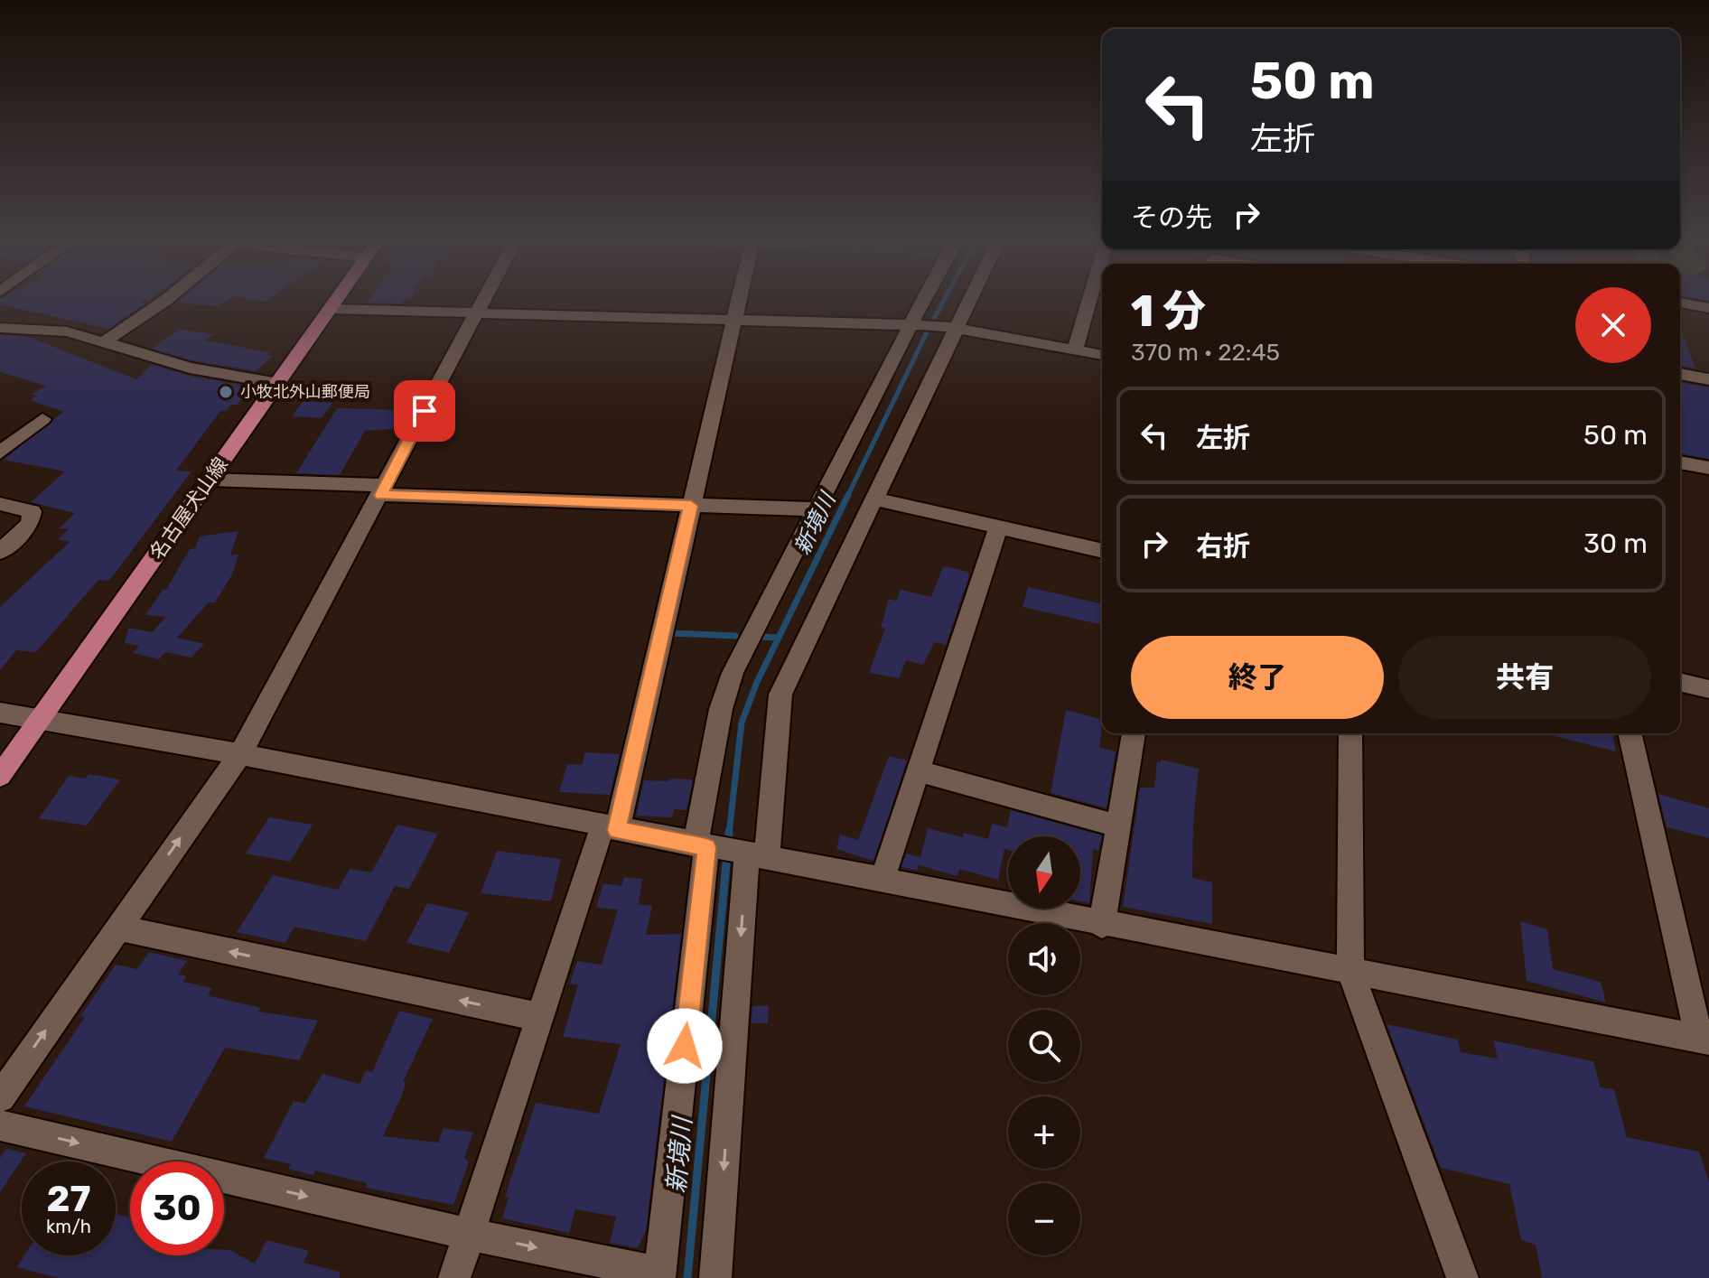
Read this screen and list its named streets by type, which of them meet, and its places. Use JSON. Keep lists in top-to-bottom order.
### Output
{
  "streets": {
    "main road": ["名古屋犬山線"]
  },
  "water": ["新境川"],
  "places": ["小牧北外山郵便局"],
  "north": "bottom",
  "page": {
    "turn": ["50 m", "左折"],
    "then": "その先",
    "heading": ["1 分", "370 m · 22:45"],
    "list": [
      {
        "name": "左折",
        "value": "50 m"
      },
      {
        "name": "右折",
        "value": "30 m"
      }
    ],
    "buttons": ["終了", "共有"],
    "map_buttons": ["+", "−"],
    "speed": "27 km/h",
    "limit": "30"
  }
}
